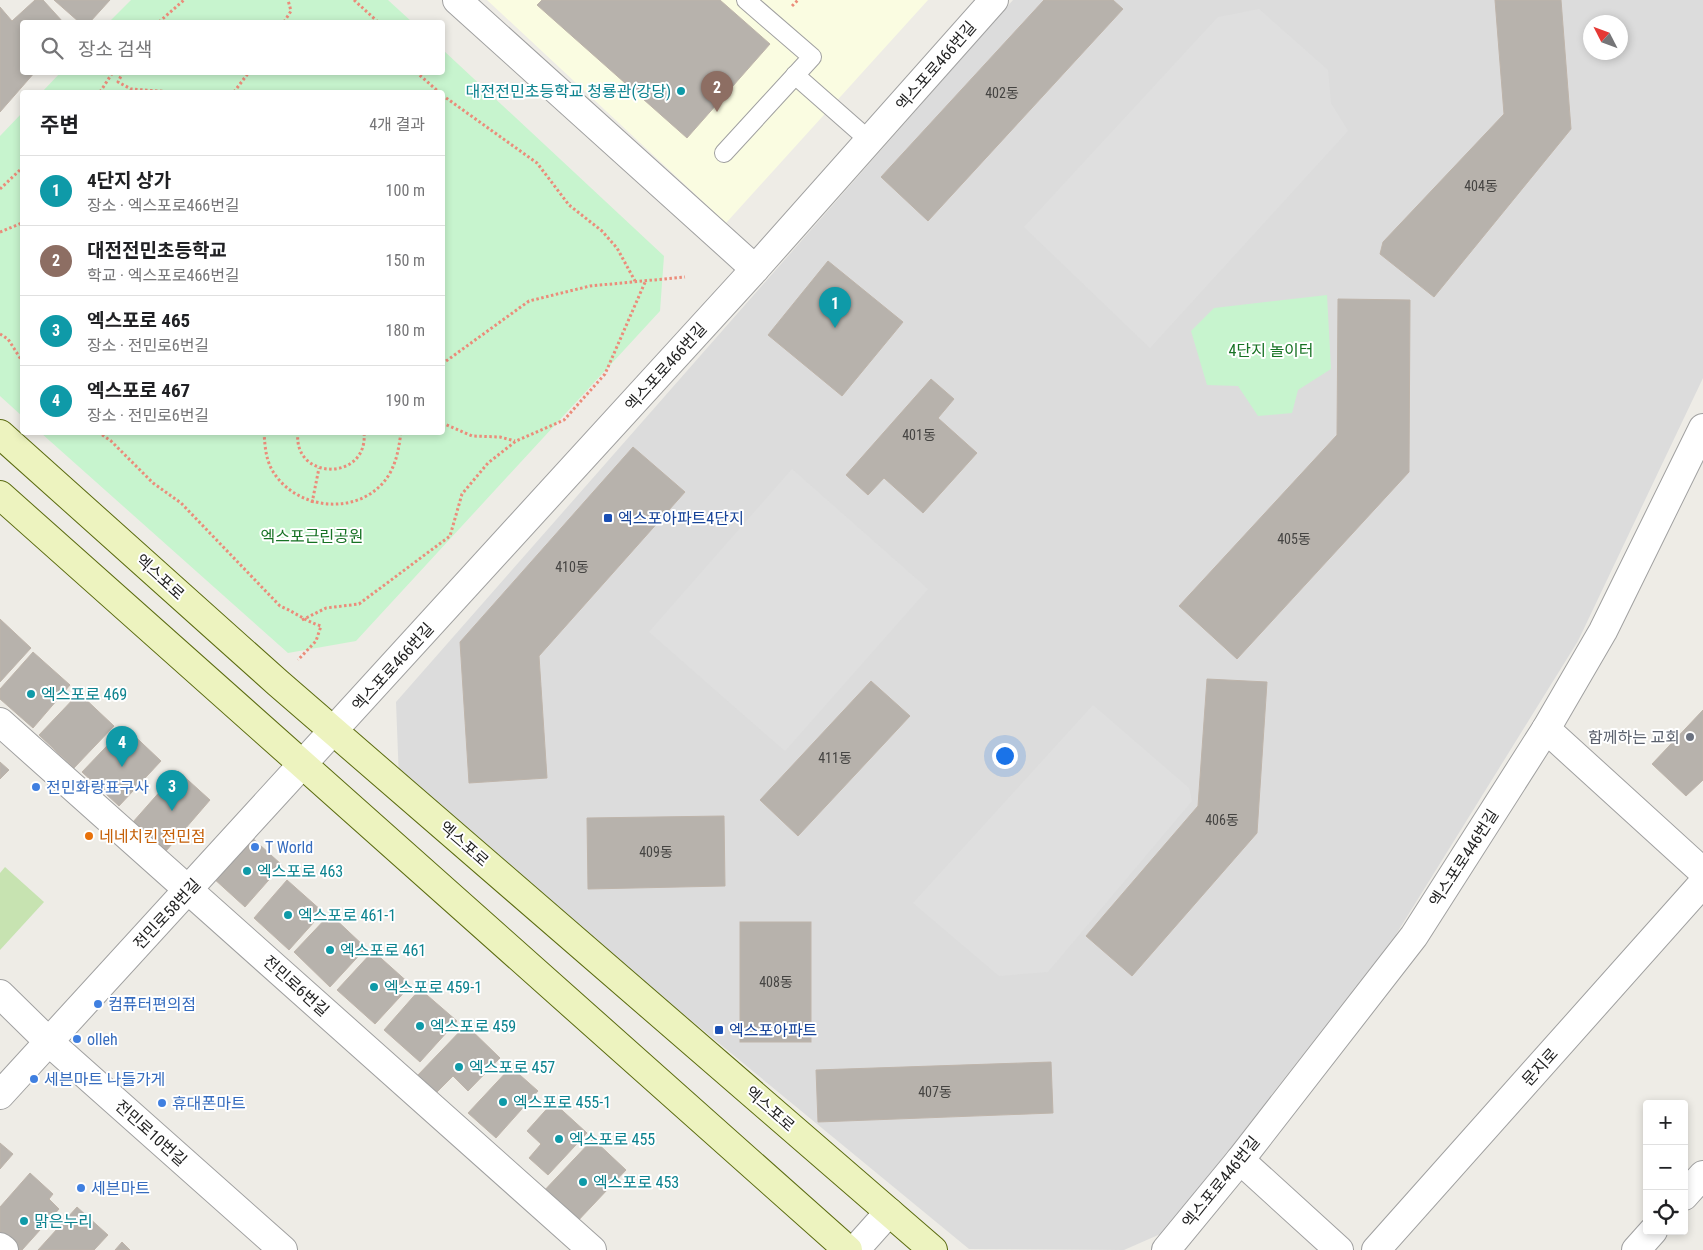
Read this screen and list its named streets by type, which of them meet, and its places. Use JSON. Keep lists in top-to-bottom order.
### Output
{
  "streets": {
    "main road": ["엑스포로"],
    "street": [
      "엑스포로466번길",
      "엑스포로446번길",
      "전민로58번길",
      "전민로6번길",
      "문지로",
      "전민로10번길"
    ]
  },
  "crossings": [
    ["엑스포로466번길", "엑스포로"],
    ["엑스포로466번길", "전민로58번길"],
    ["엑스포로", "전민로58번길"],
    ["전민로58번길", "전민로6번길"],
    ["전민로58번길", "전민로10번길"]
  ],
  "parks": ["4단지 놀이터", "엑스포근린공원"],
  "places": {
    "other": [
      "대전전민초등학교 청룡관(강당)",
      "엑스포로 469",
      "함께하는 교회",
      "전민화랑표구사",
      "네네치킨 전민점",
      "T World",
      "엑스포로 463",
      "엑스포로 461-1",
      "엑스포로 461",
      "엑스포로 459-1",
      "컴퓨터편의점",
      "엑스포로 459",
      "olleh",
      "엑스포로 457",
      "세븐마트 나들가게",
      "엑스포로 455-1",
      "휴대폰마트",
      "엑스포로 455",
      "엑스포로 453",
      "세븐마트",
      "맑은누리"
    ],
    "transit": ["엑스포아파트4단지", "엑스포아파트"]
  },
  "house_numbers": [
    "402동",
    "404동",
    "401동",
    "405동",
    "410동",
    "411동",
    "406동",
    "409동",
    "408동",
    "407동"
  ],
  "north": "top left",
  "page": {
    "search": "장소 검색",
    "pins": [
      "2",
      "1",
      "4",
      "3"
    ],
    "heading": ["주변", "4개 결과"],
    "list": [
      {
        "mark": "1",
        "name": "4단지 상가",
        "note": "장소 · 엑스포로466번길",
        "value": "100 m"
      },
      {
        "mark": "2",
        "name": "대전전민초등학교",
        "note": "학교 · 엑스포로466번길",
        "value": "150 m"
      },
      {
        "mark": "3",
        "name": "엑스포로 465",
        "note": "장소 · 전민로6번길",
        "value": "180 m"
      },
      {
        "mark": "4",
        "name": "엑스포로 467",
        "note": "장소 · 전민로6번길",
        "value": "190 m"
      }
    ],
    "map_buttons": ["+", "−"]
  }
}
